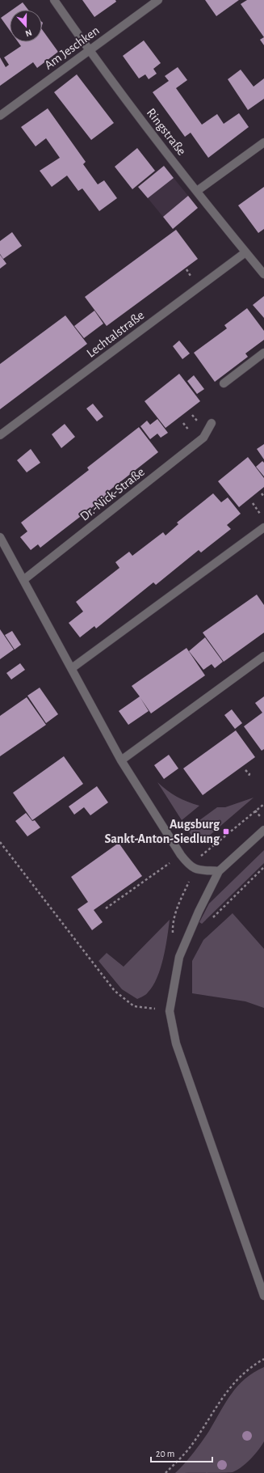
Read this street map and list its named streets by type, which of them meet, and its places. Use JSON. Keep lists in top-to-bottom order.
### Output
{
  "streets": {
    "street": [
      "Am Jeschken",
      "Ringstraße",
      "Lechtalstraße",
      "Dr.-Nick-Straße"
    ]
  },
  "crossings": [
    ["Am Jeschken", "Ringstraße"],
    ["Ringstraße", "Lechtalstraße"]
  ],
  "places": {
    "transit": ["Augsburg Sankt-Anton-Siedlung"]
  },
  "scale_bar": "20 m",
  "north": "bottom"
}
